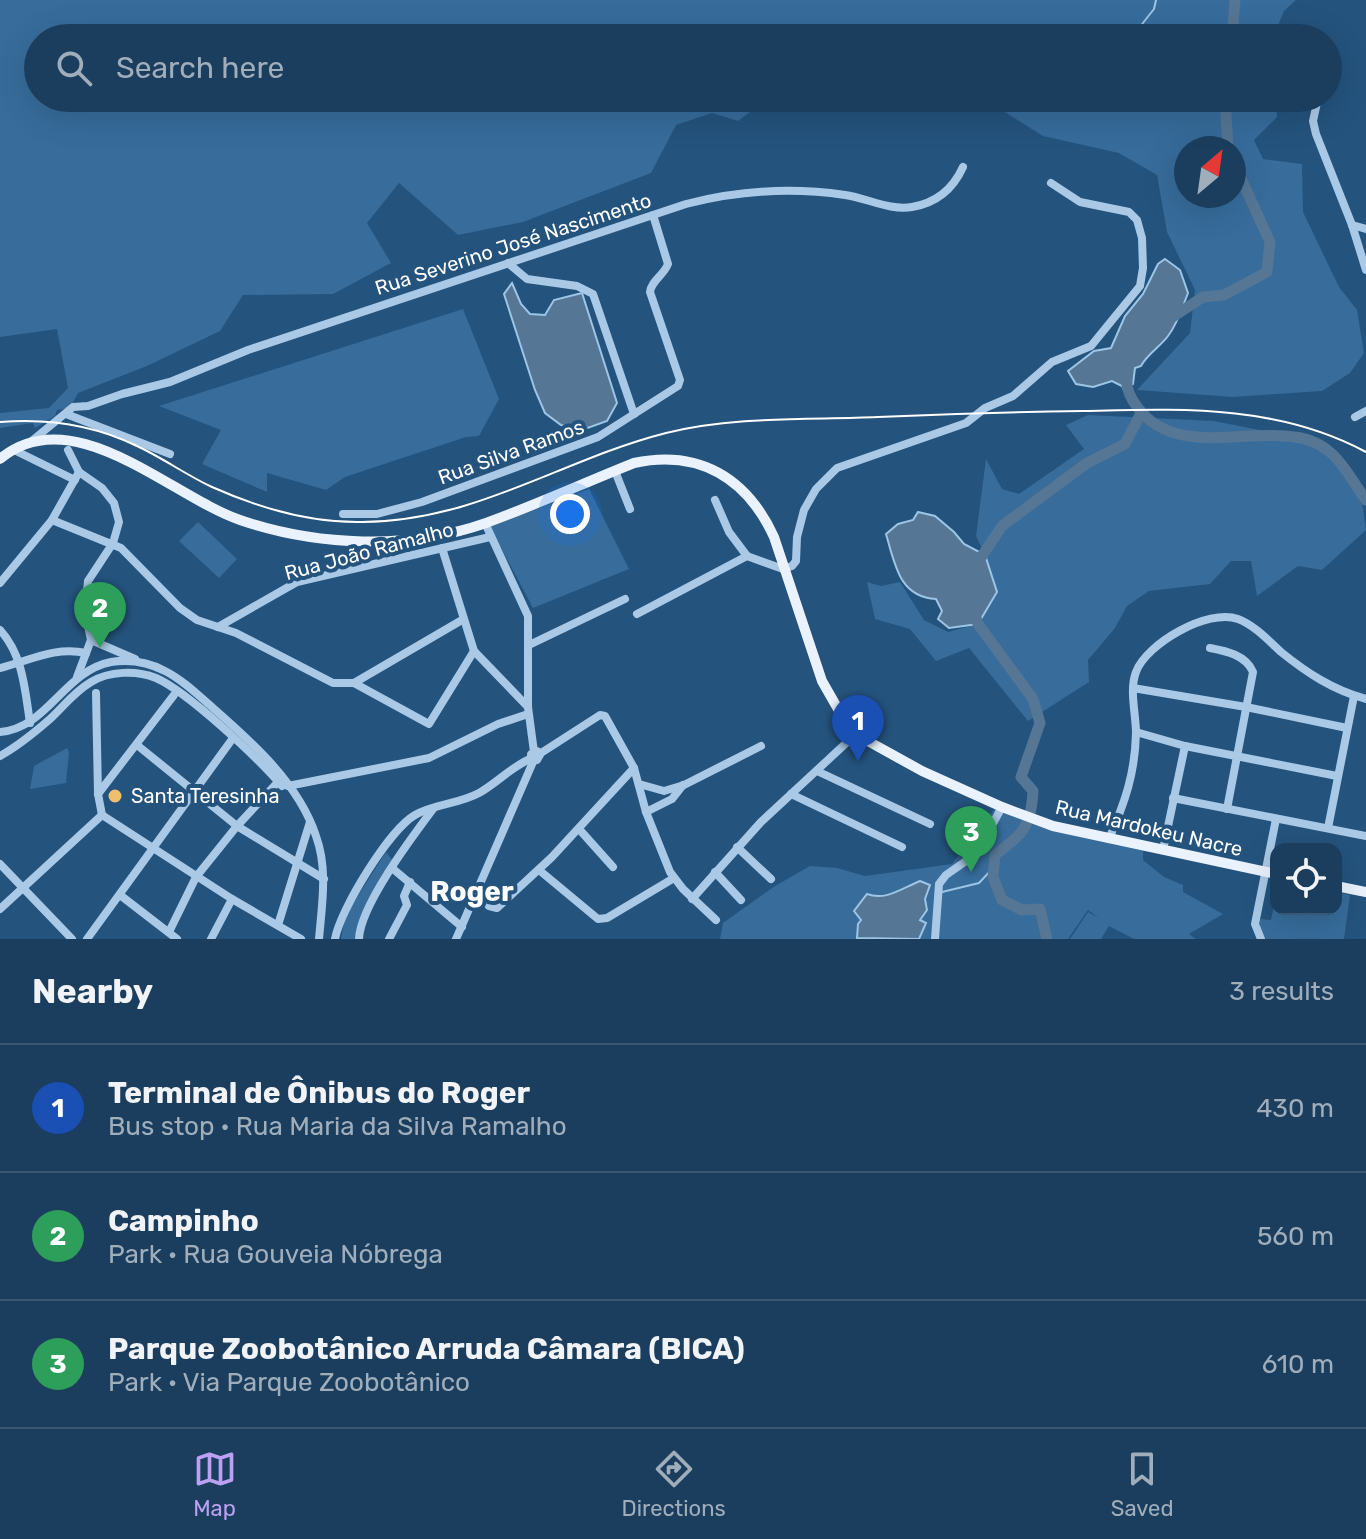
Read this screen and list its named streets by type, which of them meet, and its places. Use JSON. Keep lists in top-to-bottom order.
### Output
{
  "streets": {
    "main road": ["Rua Mardokeu Nacre"],
    "street": ["Rua Severino José Nascimento", "Rua Silva Ramos", "Rua João Ramalho"]
  },
  "crossings": [
    ["Rua Severino José Nascimento", "Rua Silva Ramos"]
  ],
  "districts": ["Roger"],
  "places": ["Santa Teresinha"],
  "north": "top right",
  "page": {
    "search": "Search here",
    "pins": ["2", "1", "3"],
    "heading": ["Nearby", "3 results"],
    "list": [
      {
        "mark": "1",
        "name": "Terminal de Ônibus do Roger",
        "note": "Bus stop · Rua Maria da Silva Ramalho",
        "value": "430 m"
      },
      {
        "mark": "2",
        "name": "Campinho",
        "note": "Park · Rua Gouveia Nóbrega",
        "value": "560 m"
      },
      {
        "mark": "3",
        "name": "Parque Zoobotânico Arruda Câmara (BICA)",
        "note": "Park · Via Parque Zoobotânico",
        "value": "610 m"
      }
    ],
    "nav": ["Map", "Directions", "Saved"]
  }
}
